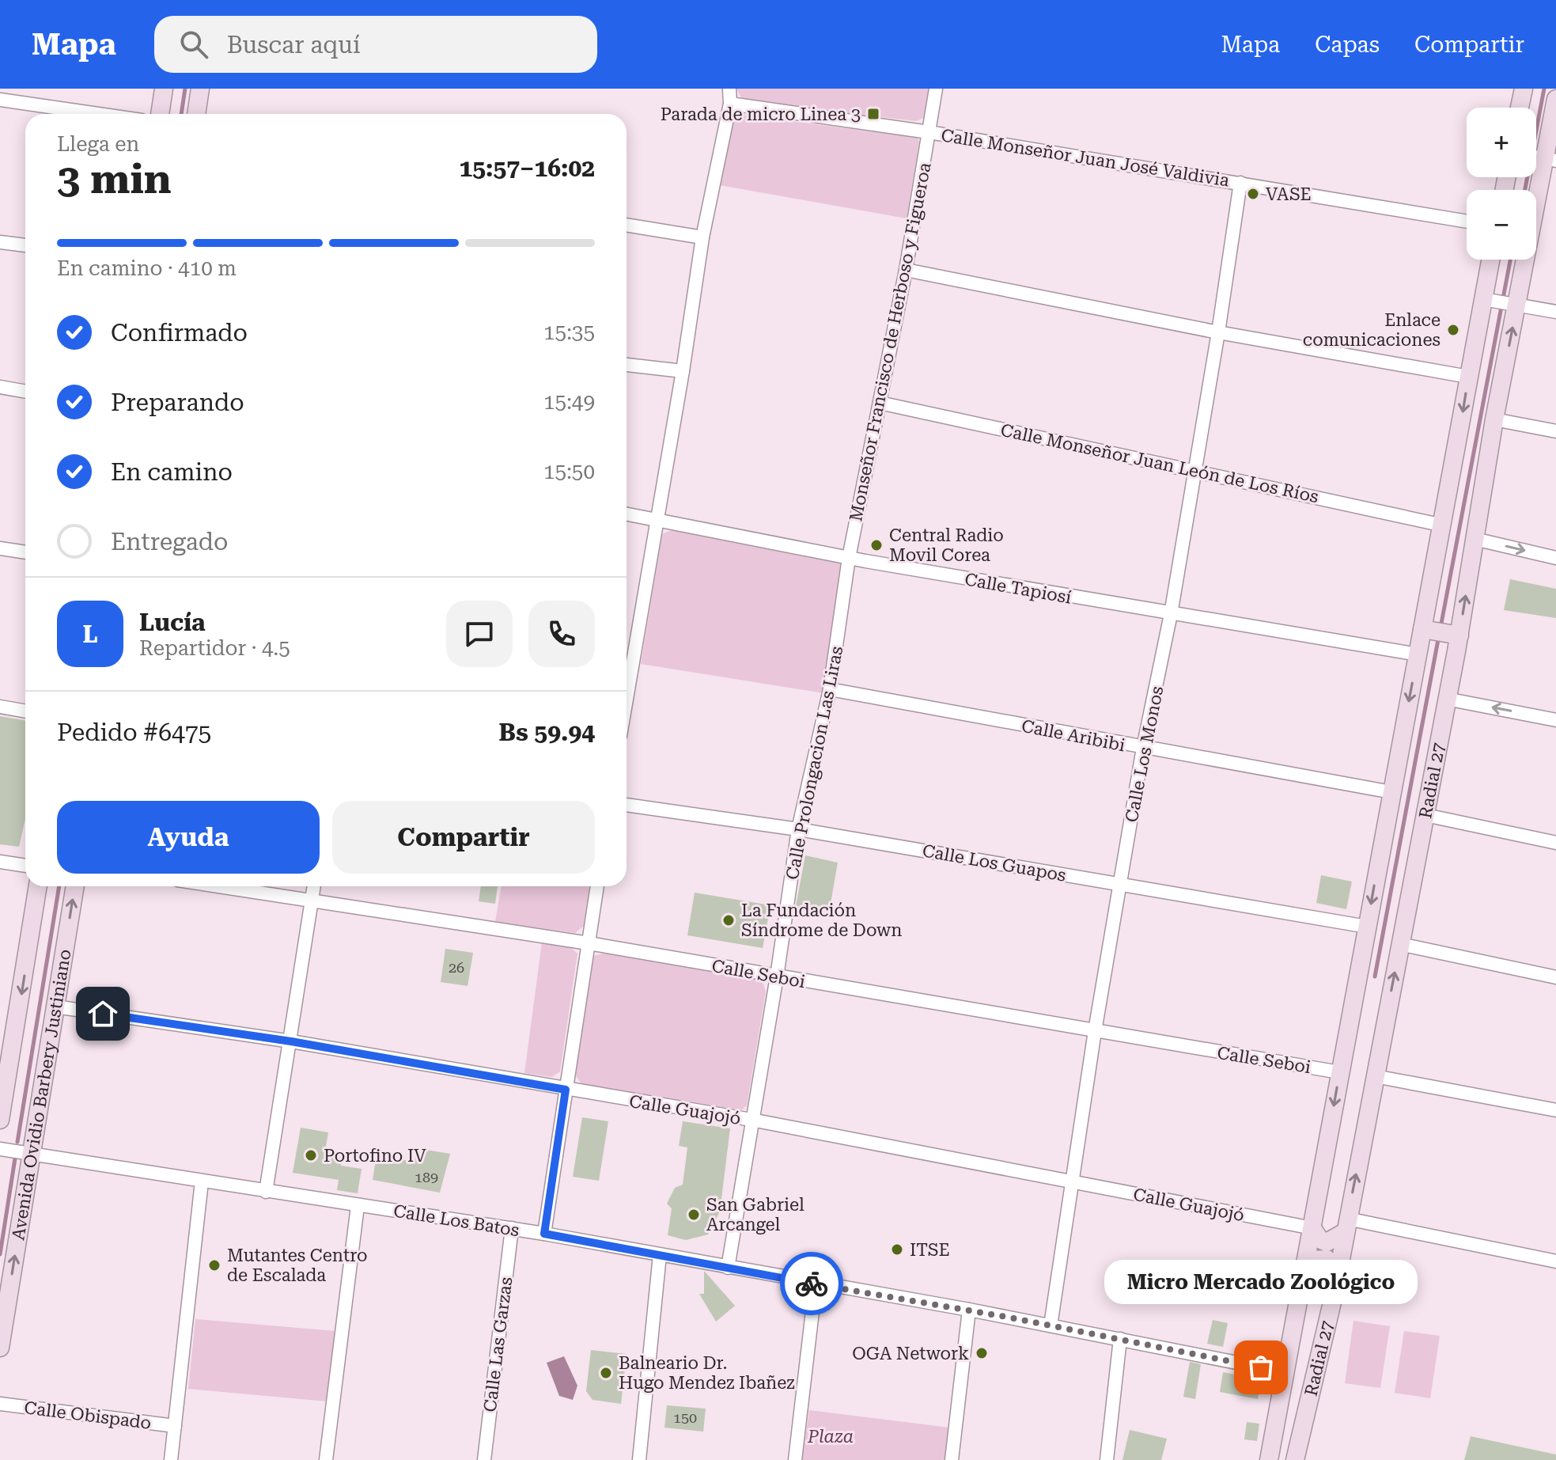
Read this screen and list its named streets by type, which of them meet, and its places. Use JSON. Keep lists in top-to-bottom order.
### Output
{
  "streets": {
    "street": [
      "Calle Monseñor Juan José Valdivia",
      "Monseñor Francisco de Herboso y Figueroa",
      "Calle Monseñor Juan León de Los Ríos",
      "Calle Tapiosí",
      "Calle Aribibi",
      "Calle Los Monos",
      "Calle Prolongacion Las Liras",
      "Radial 27",
      "Calle Los Guapos",
      "Calle Seboi",
      "Avenida Ovidio Barbery Justiniano",
      "Calle Guajojó",
      "Calle Los Batos",
      "Calle Las Garzas",
      "Calle Obispado"
    ]
  },
  "crossings": [
    ["Calle Monseñor Juan José Valdivia", "Monseñor Francisco de Herboso y Figueroa"],
    ["Calle Monseñor Juan José Valdivia", "Calle Los Monos"],
    ["Monseñor Francisco de Herboso y Figueroa", "Calle Monseñor Juan León de Los Ríos"],
    ["Monseñor Francisco de Herboso y Figueroa", "Calle Tapiosí"],
    ["Monseñor Francisco de Herboso y Figueroa", "Calle Prolongacion Las Liras"],
    ["Calle Monseñor Juan León de Los Ríos", "Calle Los Monos"],
    ["Calle Monseñor Juan León de Los Ríos", "Radial 27"],
    ["Calle Tapiosí", "Calle Los Monos"],
    ["Calle Tapiosí", "Calle Prolongacion Las Liras"],
    ["Calle Tapiosí", "Radial 27"],
    ["Calle Aribibi", "Calle Los Monos"],
    ["Calle Aribibi", "Calle Prolongacion Las Liras"],
    ["Calle Aribibi", "Radial 27"],
    ["Calle Los Monos", "Calle Los Guapos"],
    ["Calle Los Monos", "Calle Seboi"],
    ["Calle Los Monos", "Calle Guajojó"],
    ["Calle Los Monos", "Calle Los Batos"],
    ["Calle Prolongacion Las Liras", "Calle Los Guapos"],
    ["Calle Prolongacion Las Liras", "Calle Seboi"],
    ["Calle Prolongacion Las Liras", "Calle Guajojó"],
    ["Calle Prolongacion Las Liras", "Calle Los Batos"],
    ["Radial 27", "Calle Los Guapos"],
    ["Radial 27", "Calle Seboi"],
    ["Radial 27", "Calle Guajojó"],
    ["Radial 27", "Calle Los Batos"],
    ["Avenida Ovidio Barbery Justiniano", "Calle Guajojó"],
    ["Avenida Ovidio Barbery Justiniano", "Calle Los Batos"],
    ["Calle Los Batos", "Calle Las Garzas"]
  ],
  "parks": ["Plaza"],
  "places": {
    "transit": ["Parada de micro Linea 3"],
    "other": [
      "VASE",
      "Enlace comunicaciones",
      "Central Radio Movil Corea",
      "La Fundación Síndrome de Down",
      "Portofino IV",
      "San Gabriel Arcangel",
      "ITSE",
      "Mutantes Centro de Escalada",
      "OGA Network",
      "Micro Mercado Zoológico",
      "Balneario Dr. Hugo Mendez Ibañez"
    ]
  },
  "house_numbers": ["26", "189", "150"],
  "page": {
    "header": "Mapa",
    "search": "Buscar aquí",
    "nav": ["Mapa", "Capas", "Compartir"],
    "map_buttons": ["+", "−"],
    "heading": ["3 min", "Llega en", "15:57–16:02"],
    "panel": [
      "Lucía",
      "Repartidor · 4.5",
      "Pedido #6475",
      "Bs 59.94"
    ],
    "bar": "En camino · 410 m",
    "list": [
      ["Confirmado", "15:35"],
      ["Preparando", "15:49"],
      ["En camino", "15:50"],
      "Entregado"
    ],
    "round": "L",
    "buttons": ["Ayuda", "Compartir"],
    "bubble": "Micro Mercado Zoológico"
  }
}
